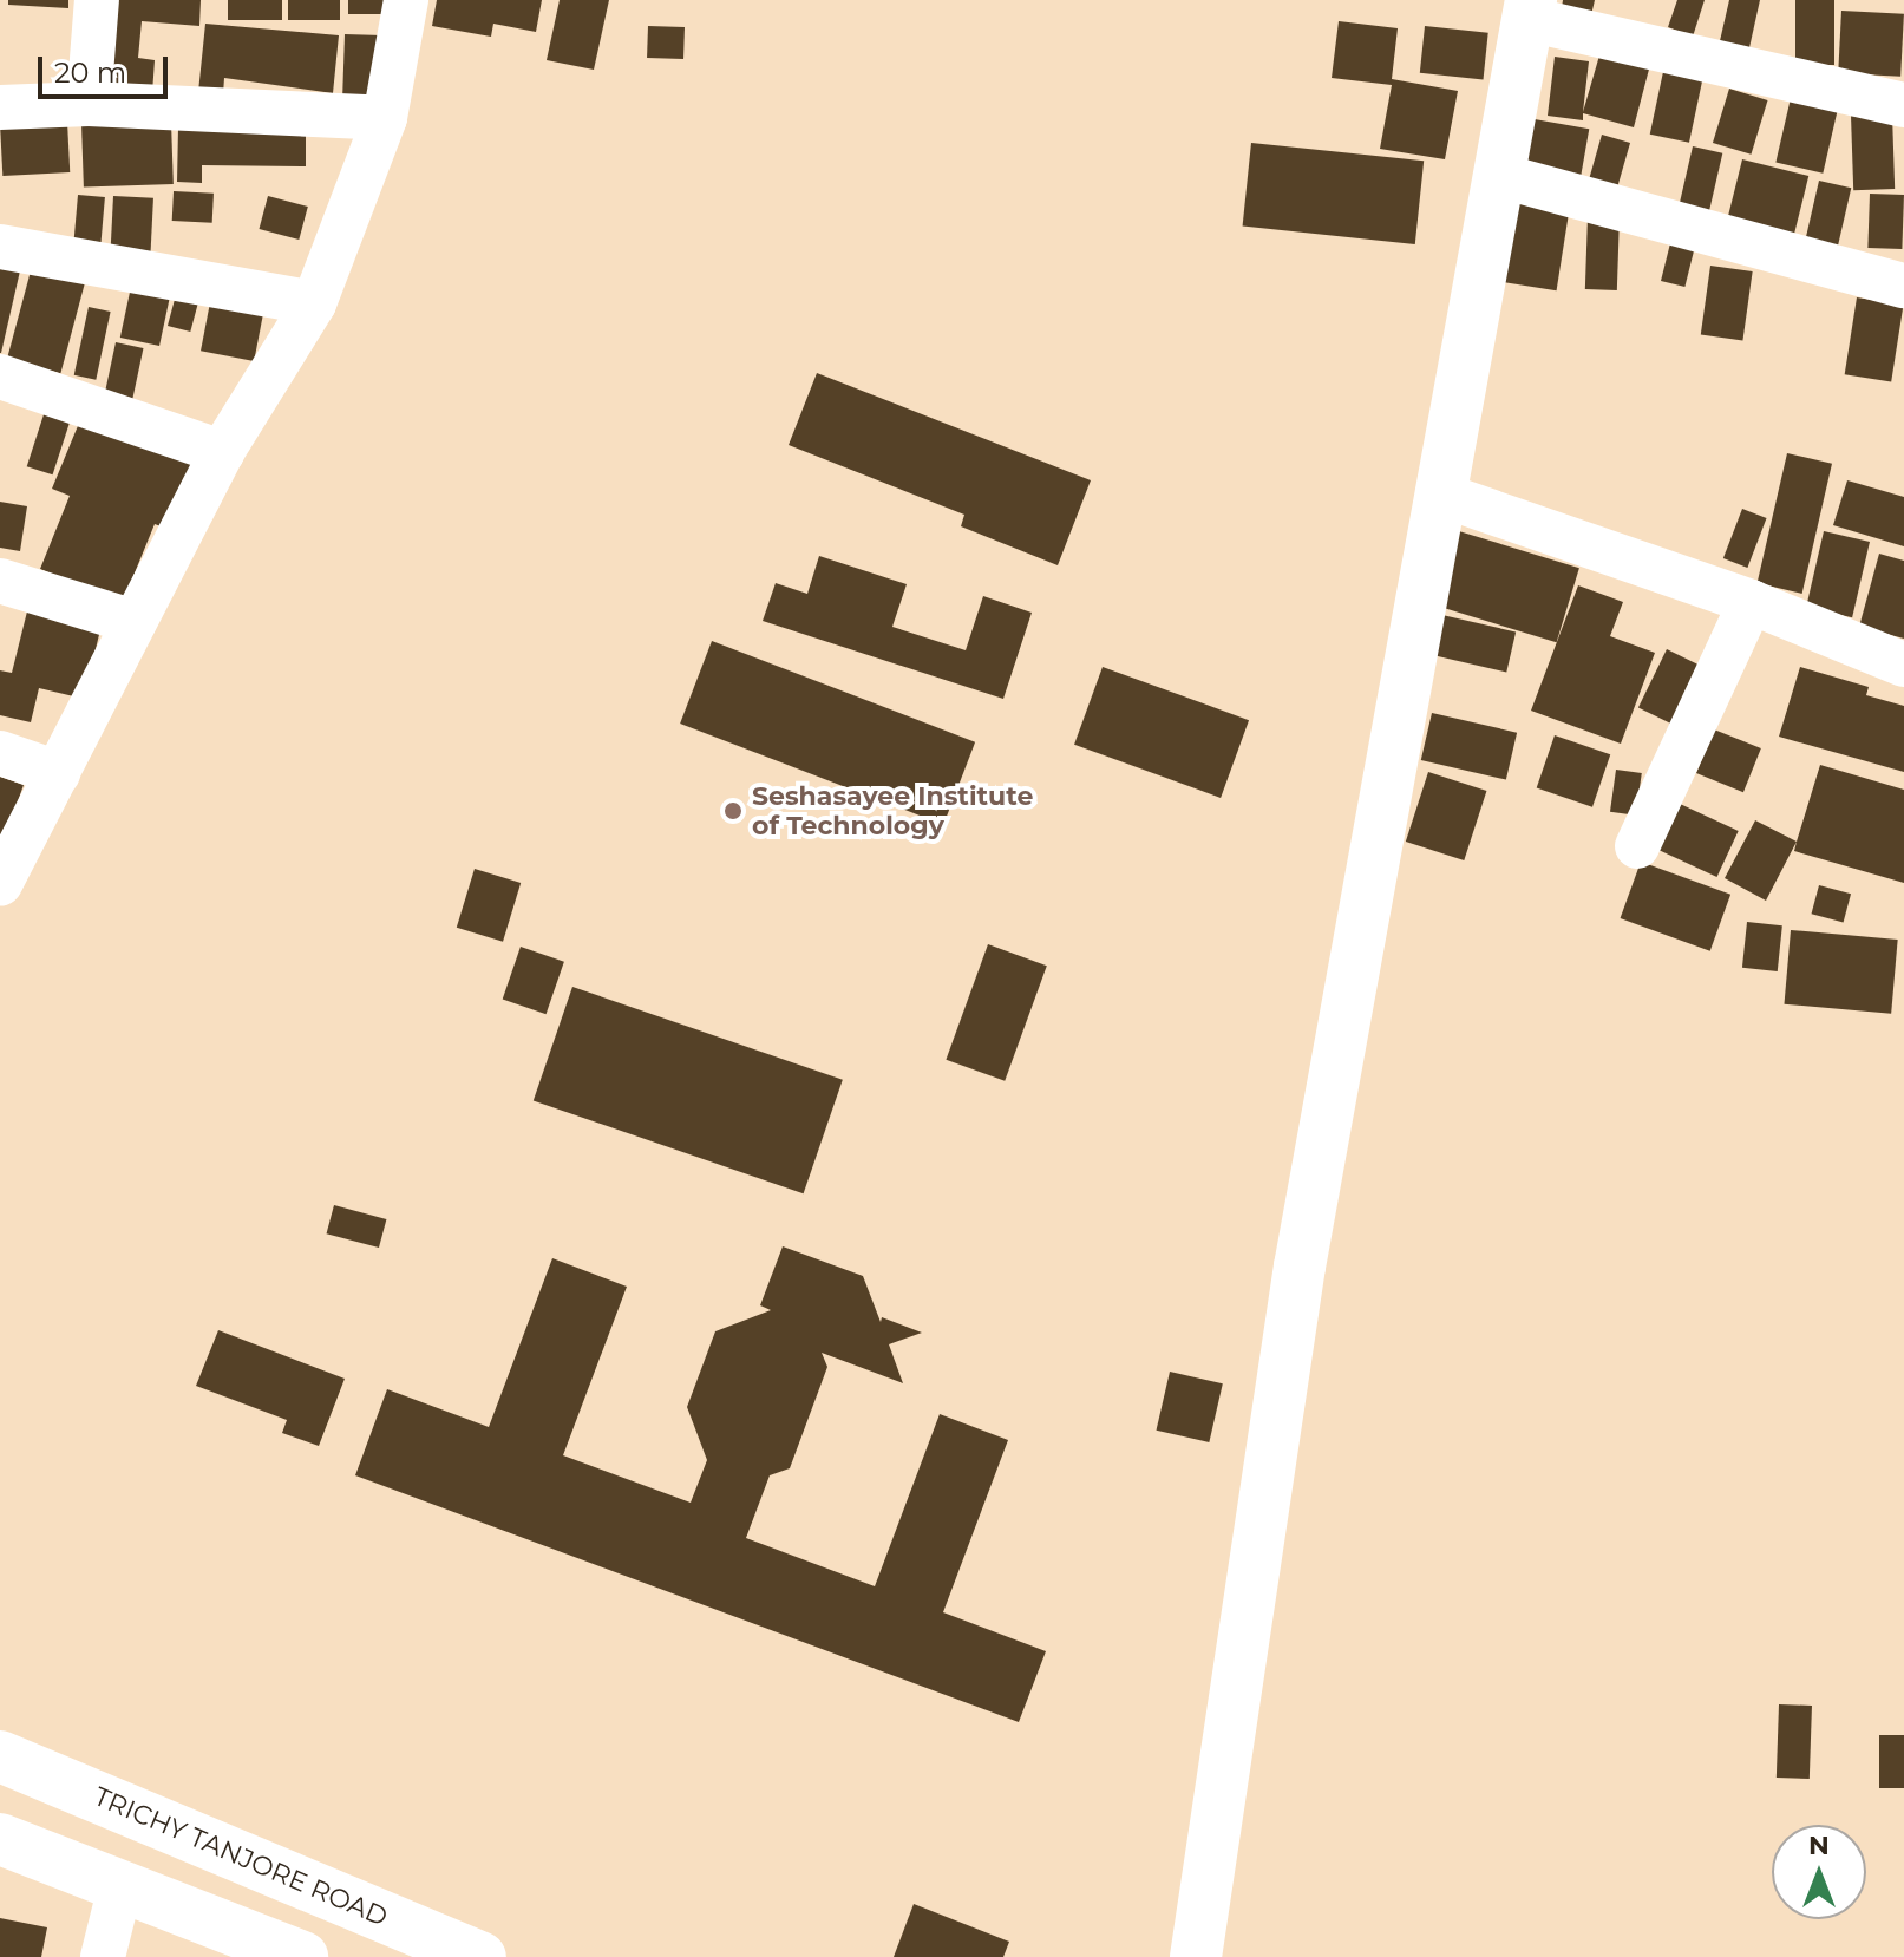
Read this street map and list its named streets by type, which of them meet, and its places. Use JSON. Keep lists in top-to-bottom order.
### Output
{
  "streets": {
    "main road": ["TRICHY TANJORE ROAD"]
  },
  "places": ["Seshasayee Institute of Technology"],
  "scale_bar": "20 m",
  "north": "top"
}
